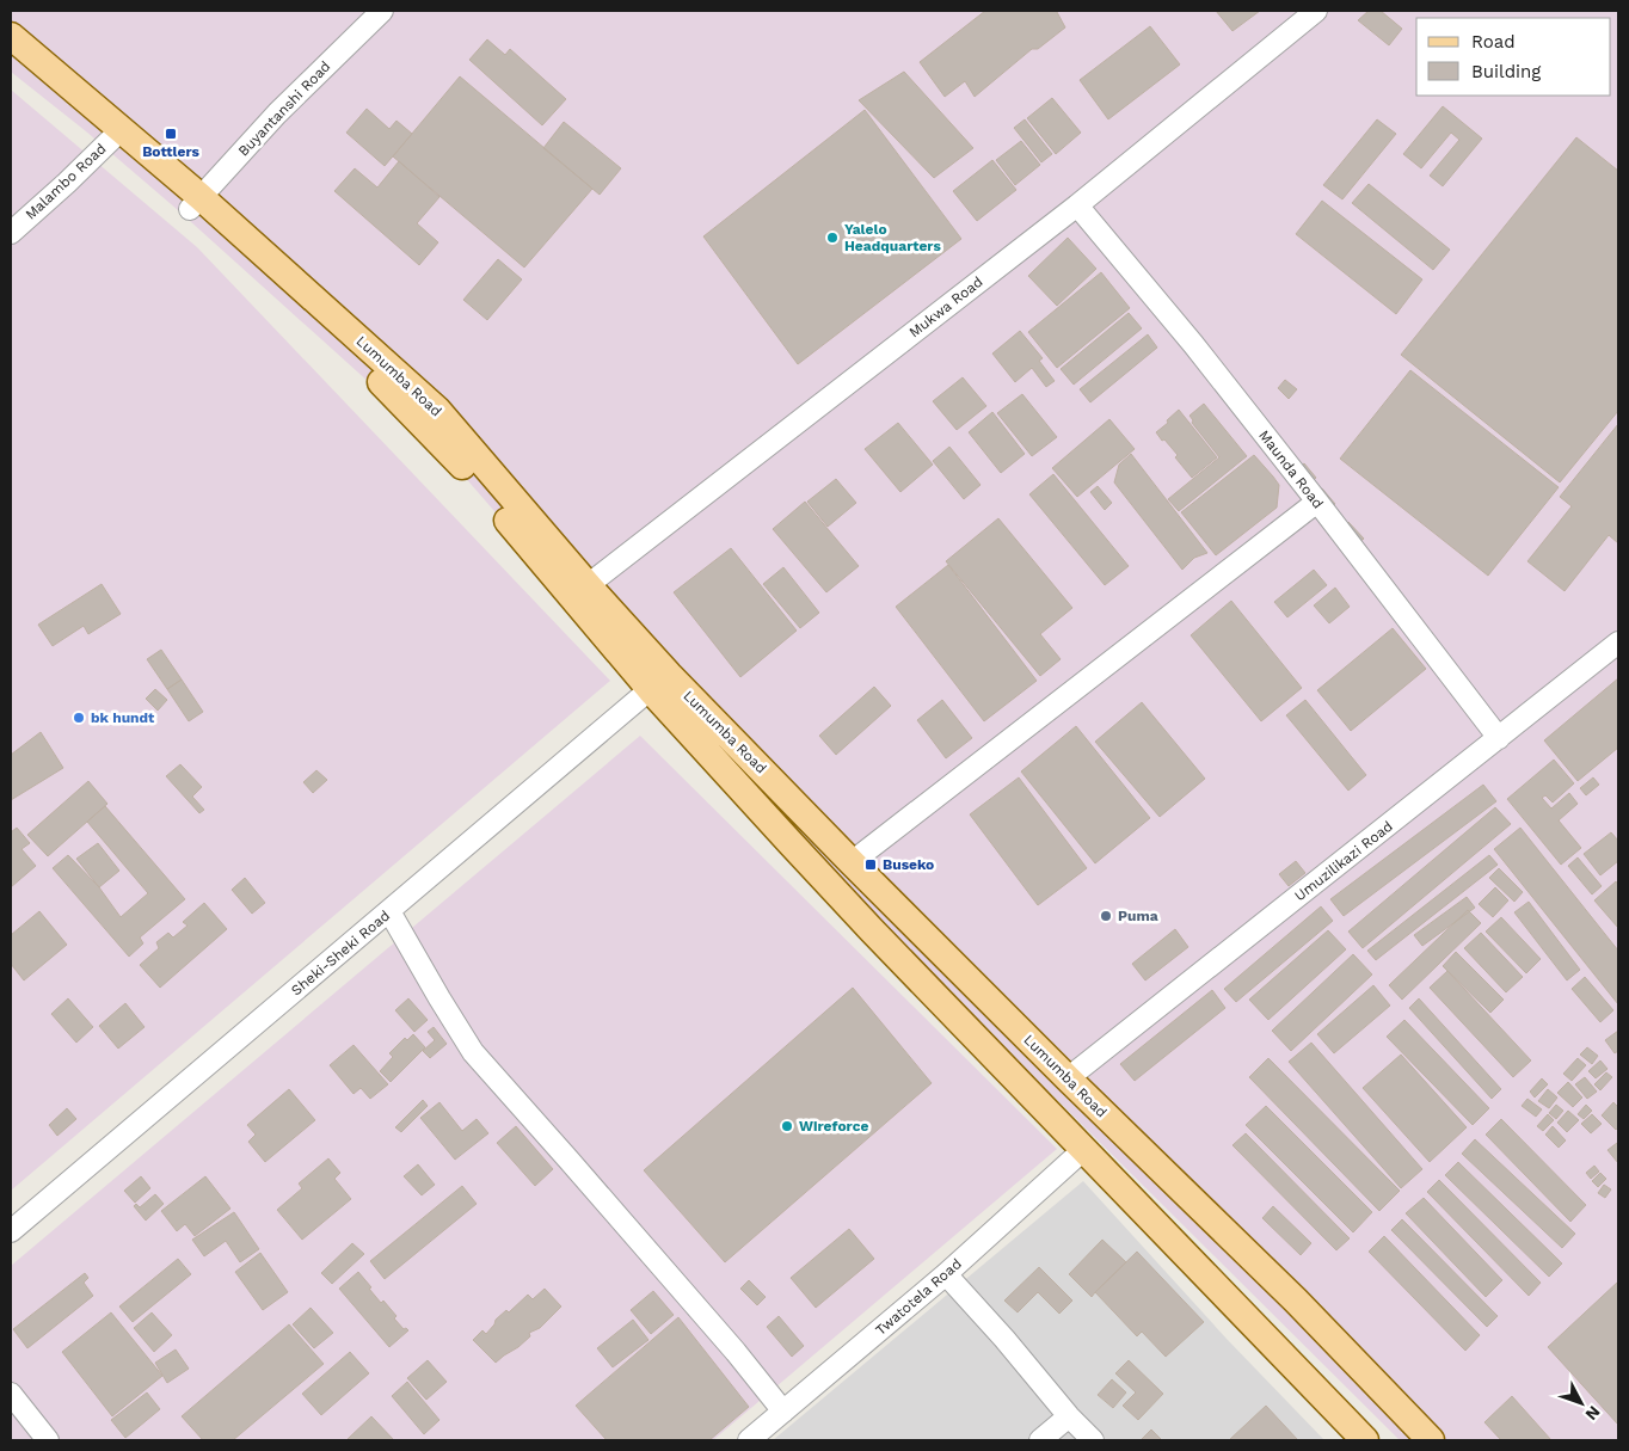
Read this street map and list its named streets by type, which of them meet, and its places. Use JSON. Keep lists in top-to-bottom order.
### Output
{
  "streets": {
    "main road": ["Lumumba Road"],
    "street": [
      "Buyantanshi Road",
      "Malambo Road",
      "Mukwa Road",
      "Maunda Road",
      "Umuzilikazi Road",
      "Sheki-Sheki Road",
      "Twatotela Road"
    ]
  },
  "crossings": [
    ["Buyantanshi Road", "Lumumba Road"],
    ["Malambo Road", "Lumumba Road"],
    ["Mukwa Road", "Lumumba Road"],
    ["Mukwa Road", "Maunda Road"],
    ["Lumumba Road", "Umuzilikazi Road"],
    ["Lumumba Road", "Sheki-Sheki Road"],
    ["Lumumba Road", "Twatotela Road"],
    ["Maunda Road", "Umuzilikazi Road"]
  ],
  "places": {
    "transit": ["Bottlers", "Buseko"],
    "other": [
      "Yalelo Headquarters",
      "bk hundt",
      "Puma",
      "Wireforce"
    ]
  },
  "legend": ["Road", "Building"],
  "north": "bottom right"
}
